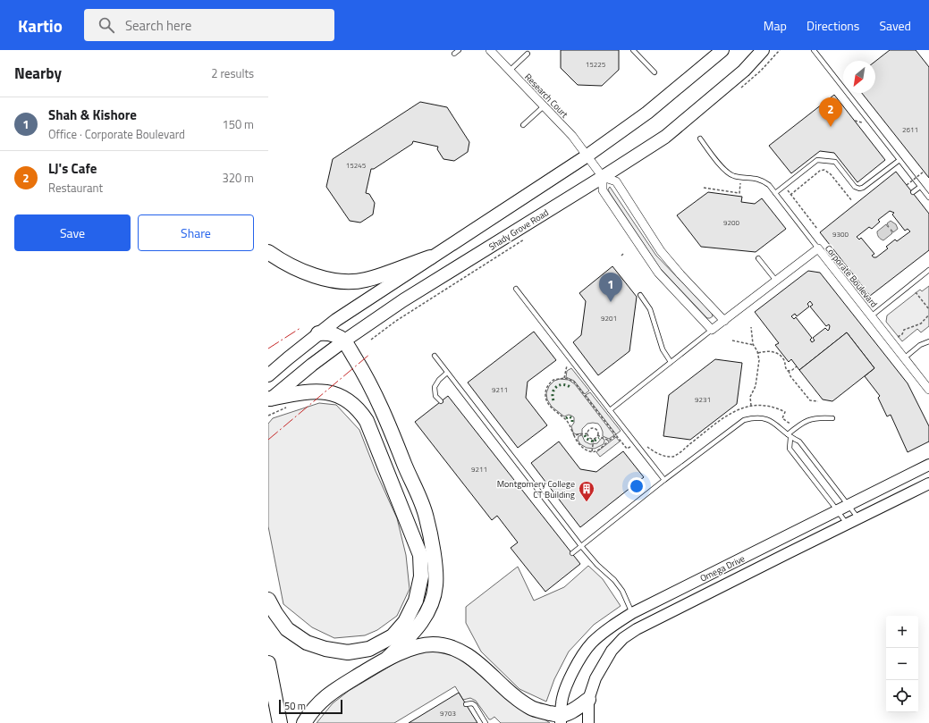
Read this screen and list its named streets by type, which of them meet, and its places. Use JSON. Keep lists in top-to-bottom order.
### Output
{
  "streets": {
    "main road": ["Shady Grove Road", "Omega Drive"],
    "street": ["Research Court", "Corporate Boulevard"]
  },
  "places": {
    "building": ["Montgomery College CT Building"]
  },
  "house_numbers": [
    "15225",
    "2611",
    "15245",
    "9200",
    "9300",
    "9201",
    "9211",
    "9231",
    "9211",
    "9703"
  ],
  "scale_bar": "50 m",
  "north": "bottom left",
  "page": {
    "header": "Kartio",
    "search": "Search here",
    "nav": ["Map", "Directions", "Saved"],
    "heading": ["Nearby", "2 results"],
    "list": [
      {
        "mark": "1",
        "name": "Shah & Kishore",
        "note": "Office · Corporate Boulevard",
        "value": "150 m"
      },
      {
        "mark": "2",
        "name": "LJ's Cafe",
        "note": "Restaurant",
        "value": "320 m"
      }
    ],
    "pins": ["2", "1"],
    "buttons": ["Save", "Share"],
    "map_buttons": ["+", "−"],
    "scale": "50 m"
  }
}
